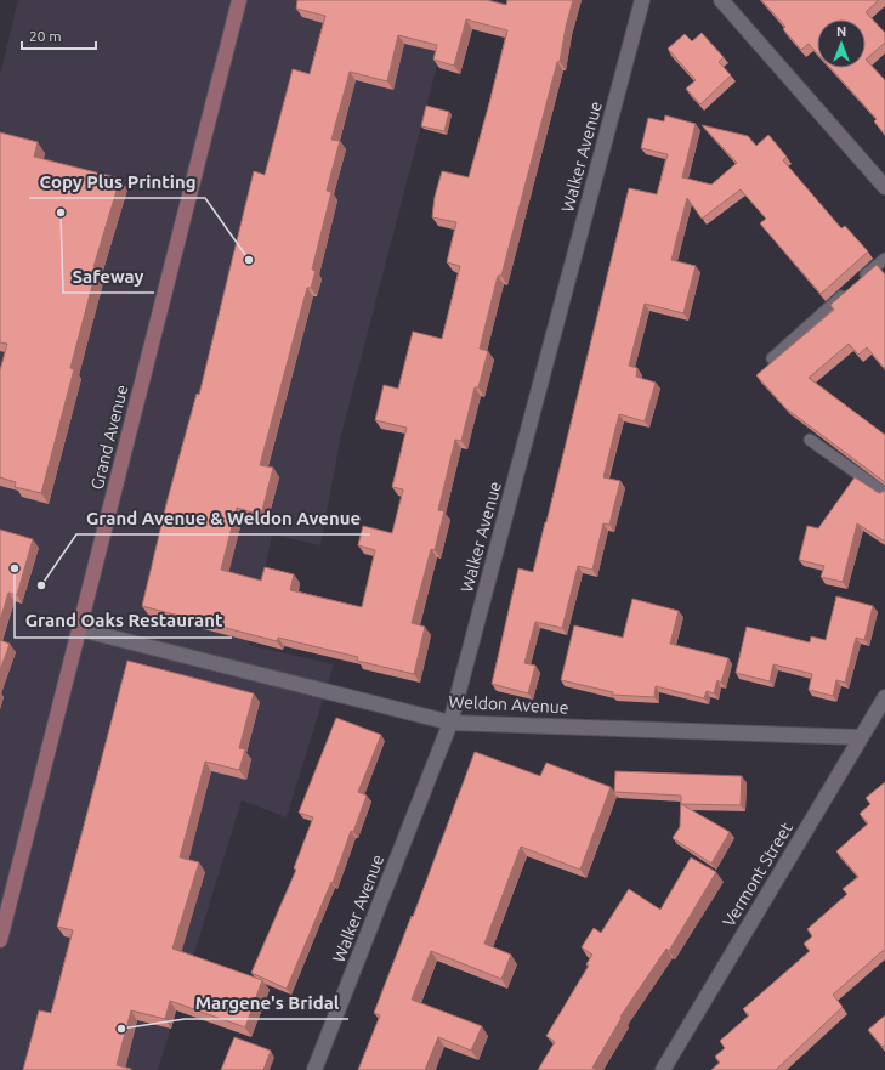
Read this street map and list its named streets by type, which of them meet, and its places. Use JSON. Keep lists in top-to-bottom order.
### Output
{
  "streets": {
    "main road": ["Grand Avenue"],
    "street": ["Walker Avenue", "Weldon Avenue", "Vermont Street"]
  },
  "crossings": [
    ["Walker Avenue", "Weldon Avenue"],
    ["Grand Avenue", "Weldon Avenue"],
    ["Weldon Avenue", "Vermont Street"]
  ],
  "places": [
    "Safeway",
    "Copy Plus Printing",
    "Grand Oaks Restaurant",
    "Grand Avenue & Weldon Avenue",
    "Margene's Bridal"
  ],
  "scale_bar": "20 m",
  "north": "top"
}
